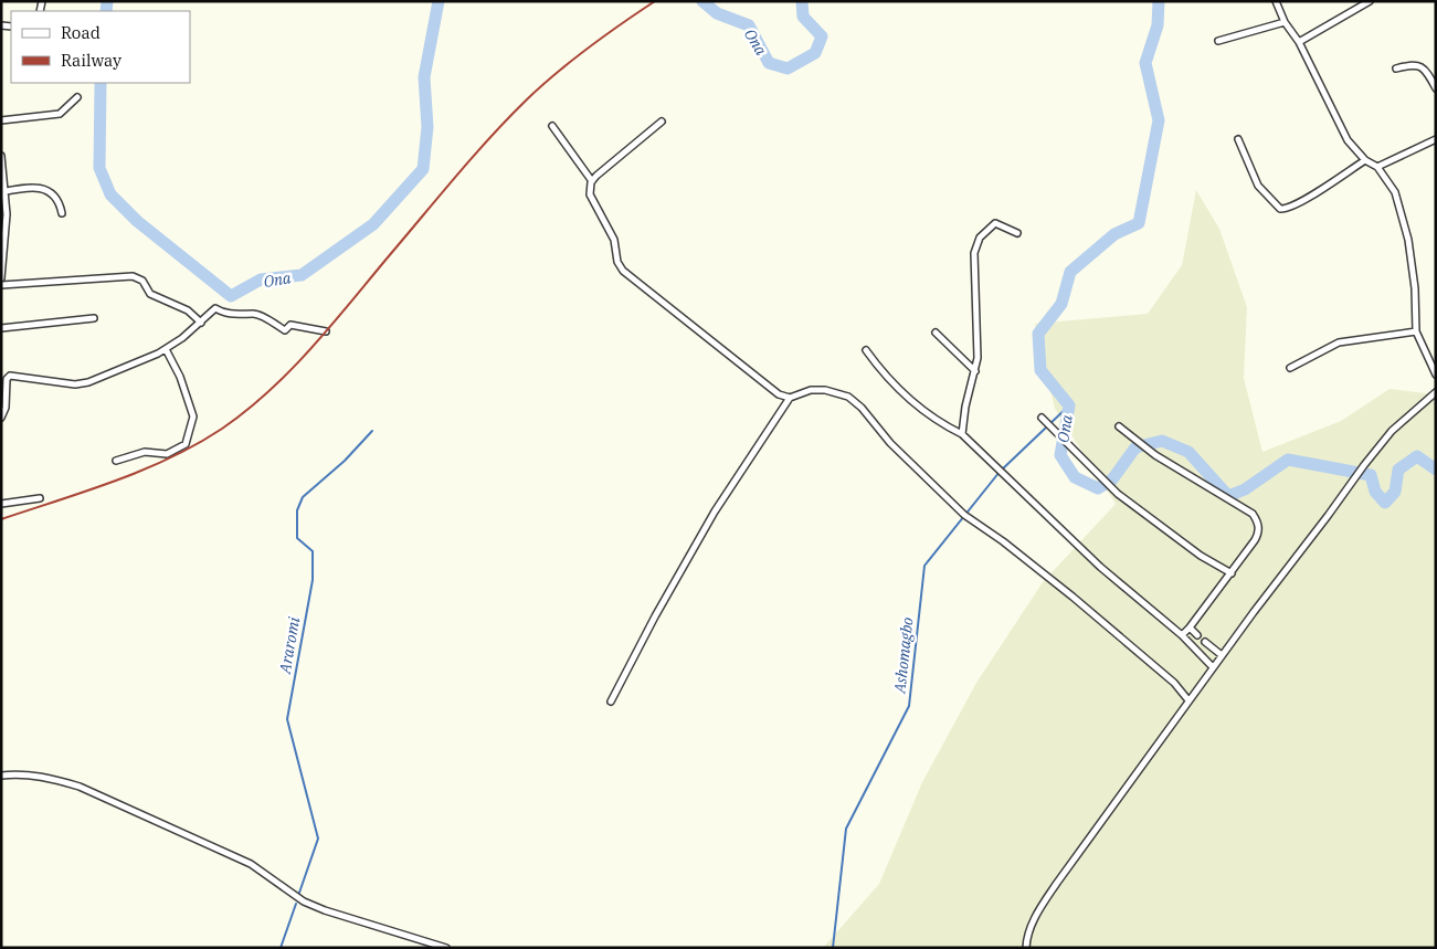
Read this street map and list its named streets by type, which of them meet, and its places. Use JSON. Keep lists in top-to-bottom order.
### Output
{
  "water": ["Ona", "Araromi", "Ashomagbo"],
  "legend": ["Road", "Railway"]
}
